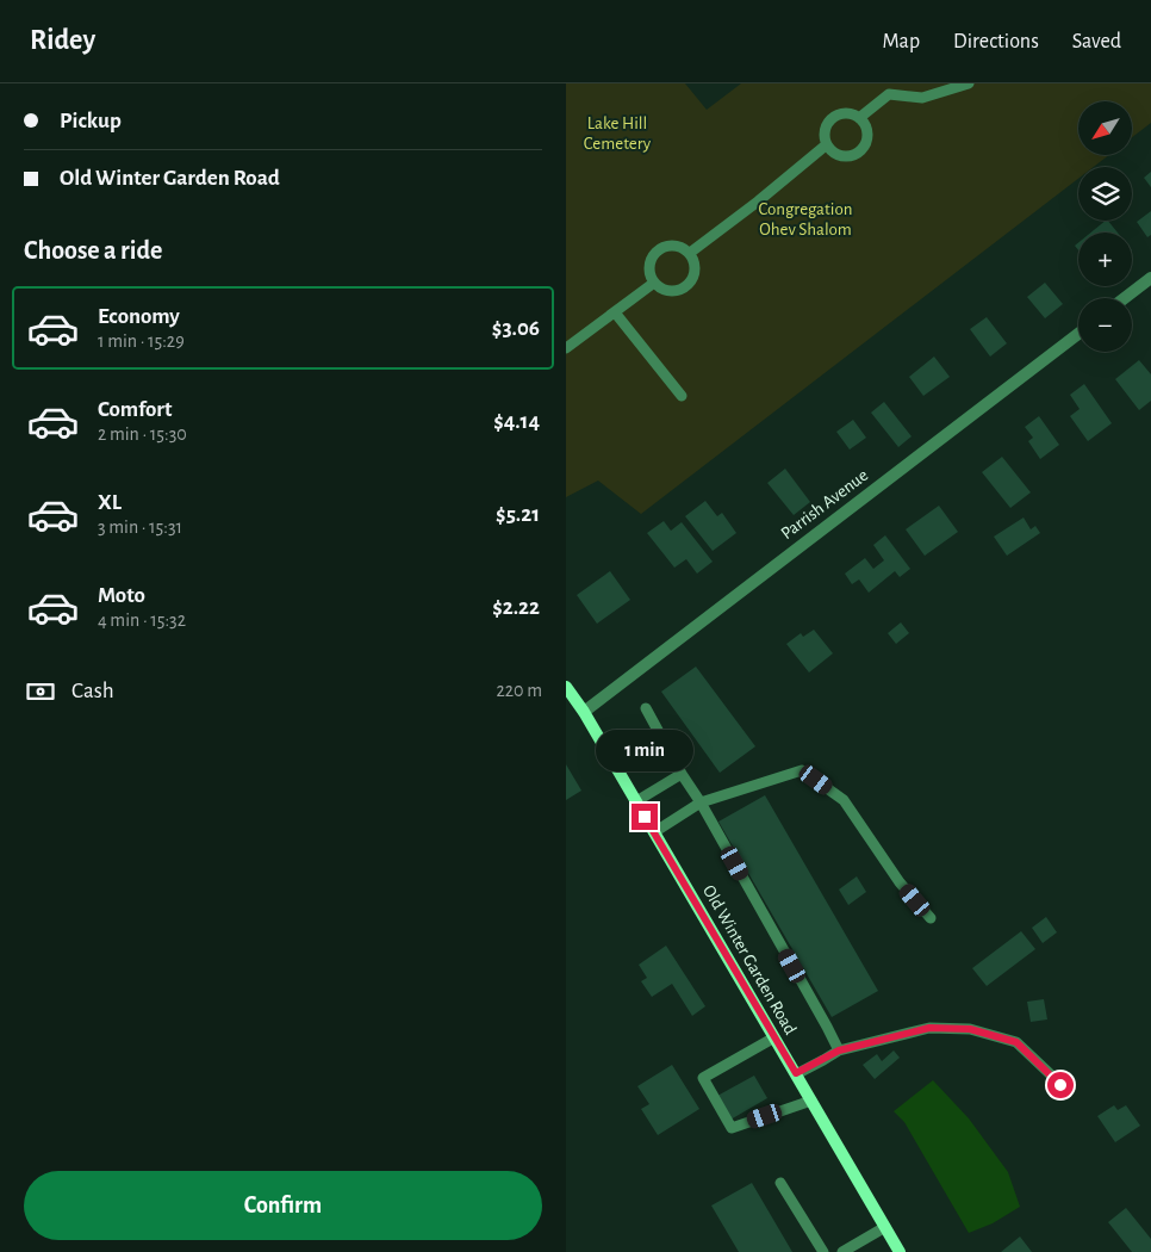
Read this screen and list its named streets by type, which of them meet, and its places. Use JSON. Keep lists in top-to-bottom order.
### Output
{
  "streets": {
    "main road": ["Old Winter Garden Road"],
    "street": ["Parrish Avenue"]
  },
  "crossings": [
    ["Parrish Avenue", "Old Winter Garden Road"]
  ],
  "parks": ["Lake Hill Cemetery", "Congregation Ohev Shalom"],
  "north": "bottom left",
  "page": {
    "header": "Ridey",
    "nav": ["Map", "Directions", "Saved"],
    "banner": ["Pickup", "Old Winter Garden Road"],
    "map_buttons": ["+", "−"],
    "heading": "Choose a ride",
    "list": [
      {
        "name": "Economy",
        "note": "1 min · 15:29",
        "value": "$3.06"
      },
      {
        "name": "Comfort",
        "note": "2 min · 15:30",
        "value": "$4.14"
      },
      {
        "name": "XL",
        "note": "3 min · 15:31",
        "value": "$5.21"
      },
      {
        "name": "Moto",
        "note": "4 min · 15:32",
        "value": "$2.22"
      }
    ],
    "pay": ["Cash", "220 m"],
    "bubble": "1 min",
    "buttons": "Confirm"
  }
}
